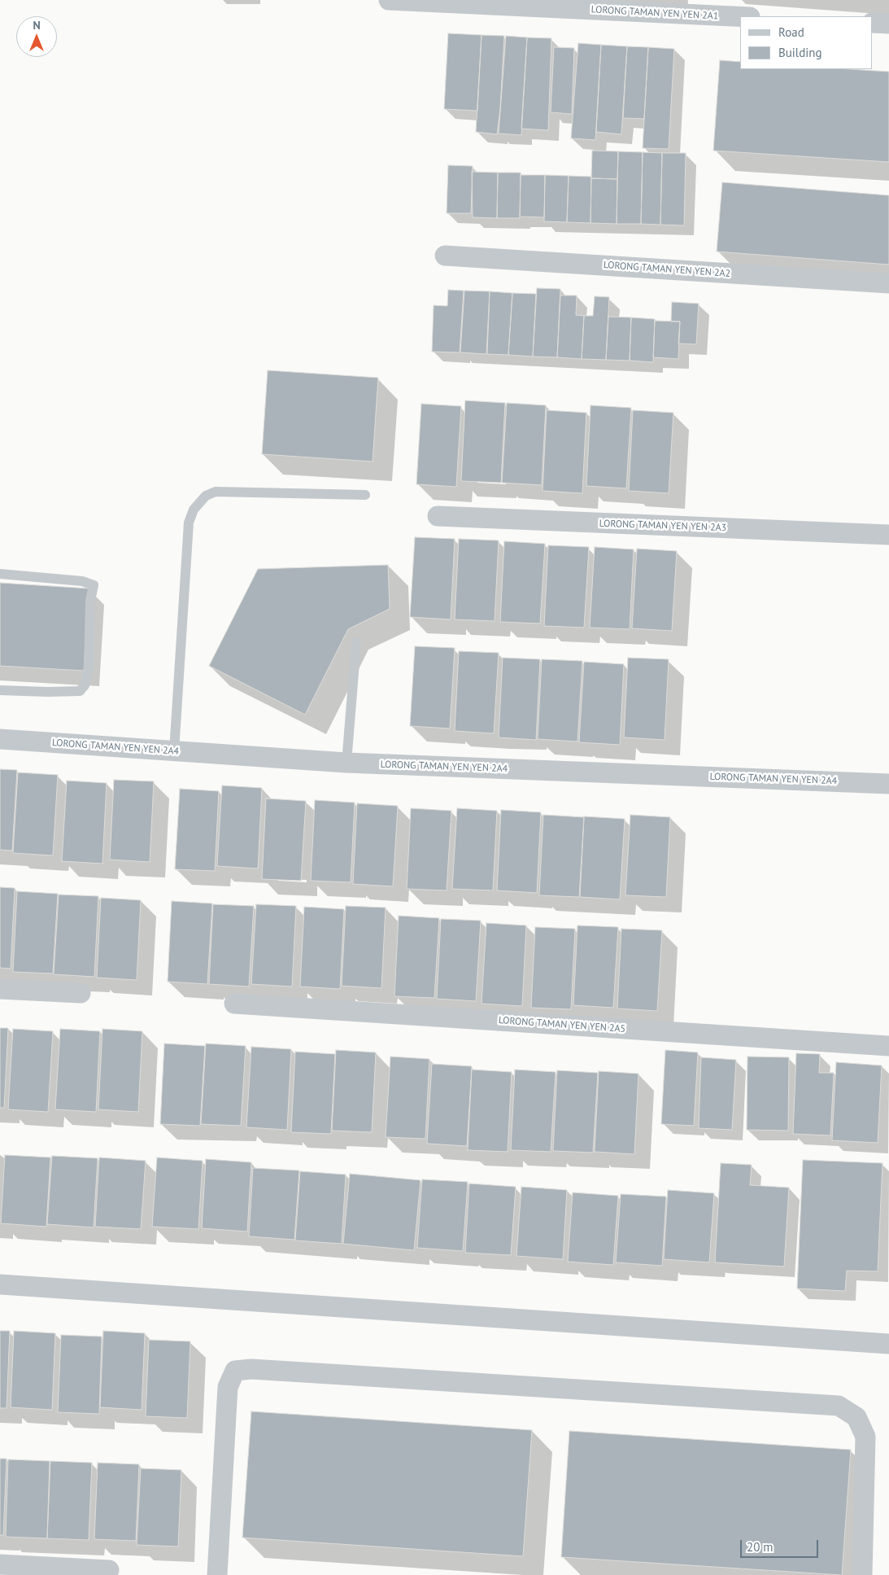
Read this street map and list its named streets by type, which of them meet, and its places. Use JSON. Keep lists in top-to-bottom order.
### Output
{
  "streets": {
    "street": [
      "LORONG TAMAN YEN YEN 2A1",
      "LORONG TAMAN YEN YEN 2A2",
      "LORONG TAMAN YEN YEN 2A3",
      "LORONG TAMAN YEN YEN 2A4",
      "LORONG TAMAN YEN YEN 2A5"
    ]
  },
  "legend": ["Road", "Building"],
  "scale_bar": "20 m",
  "north": "top"
}
